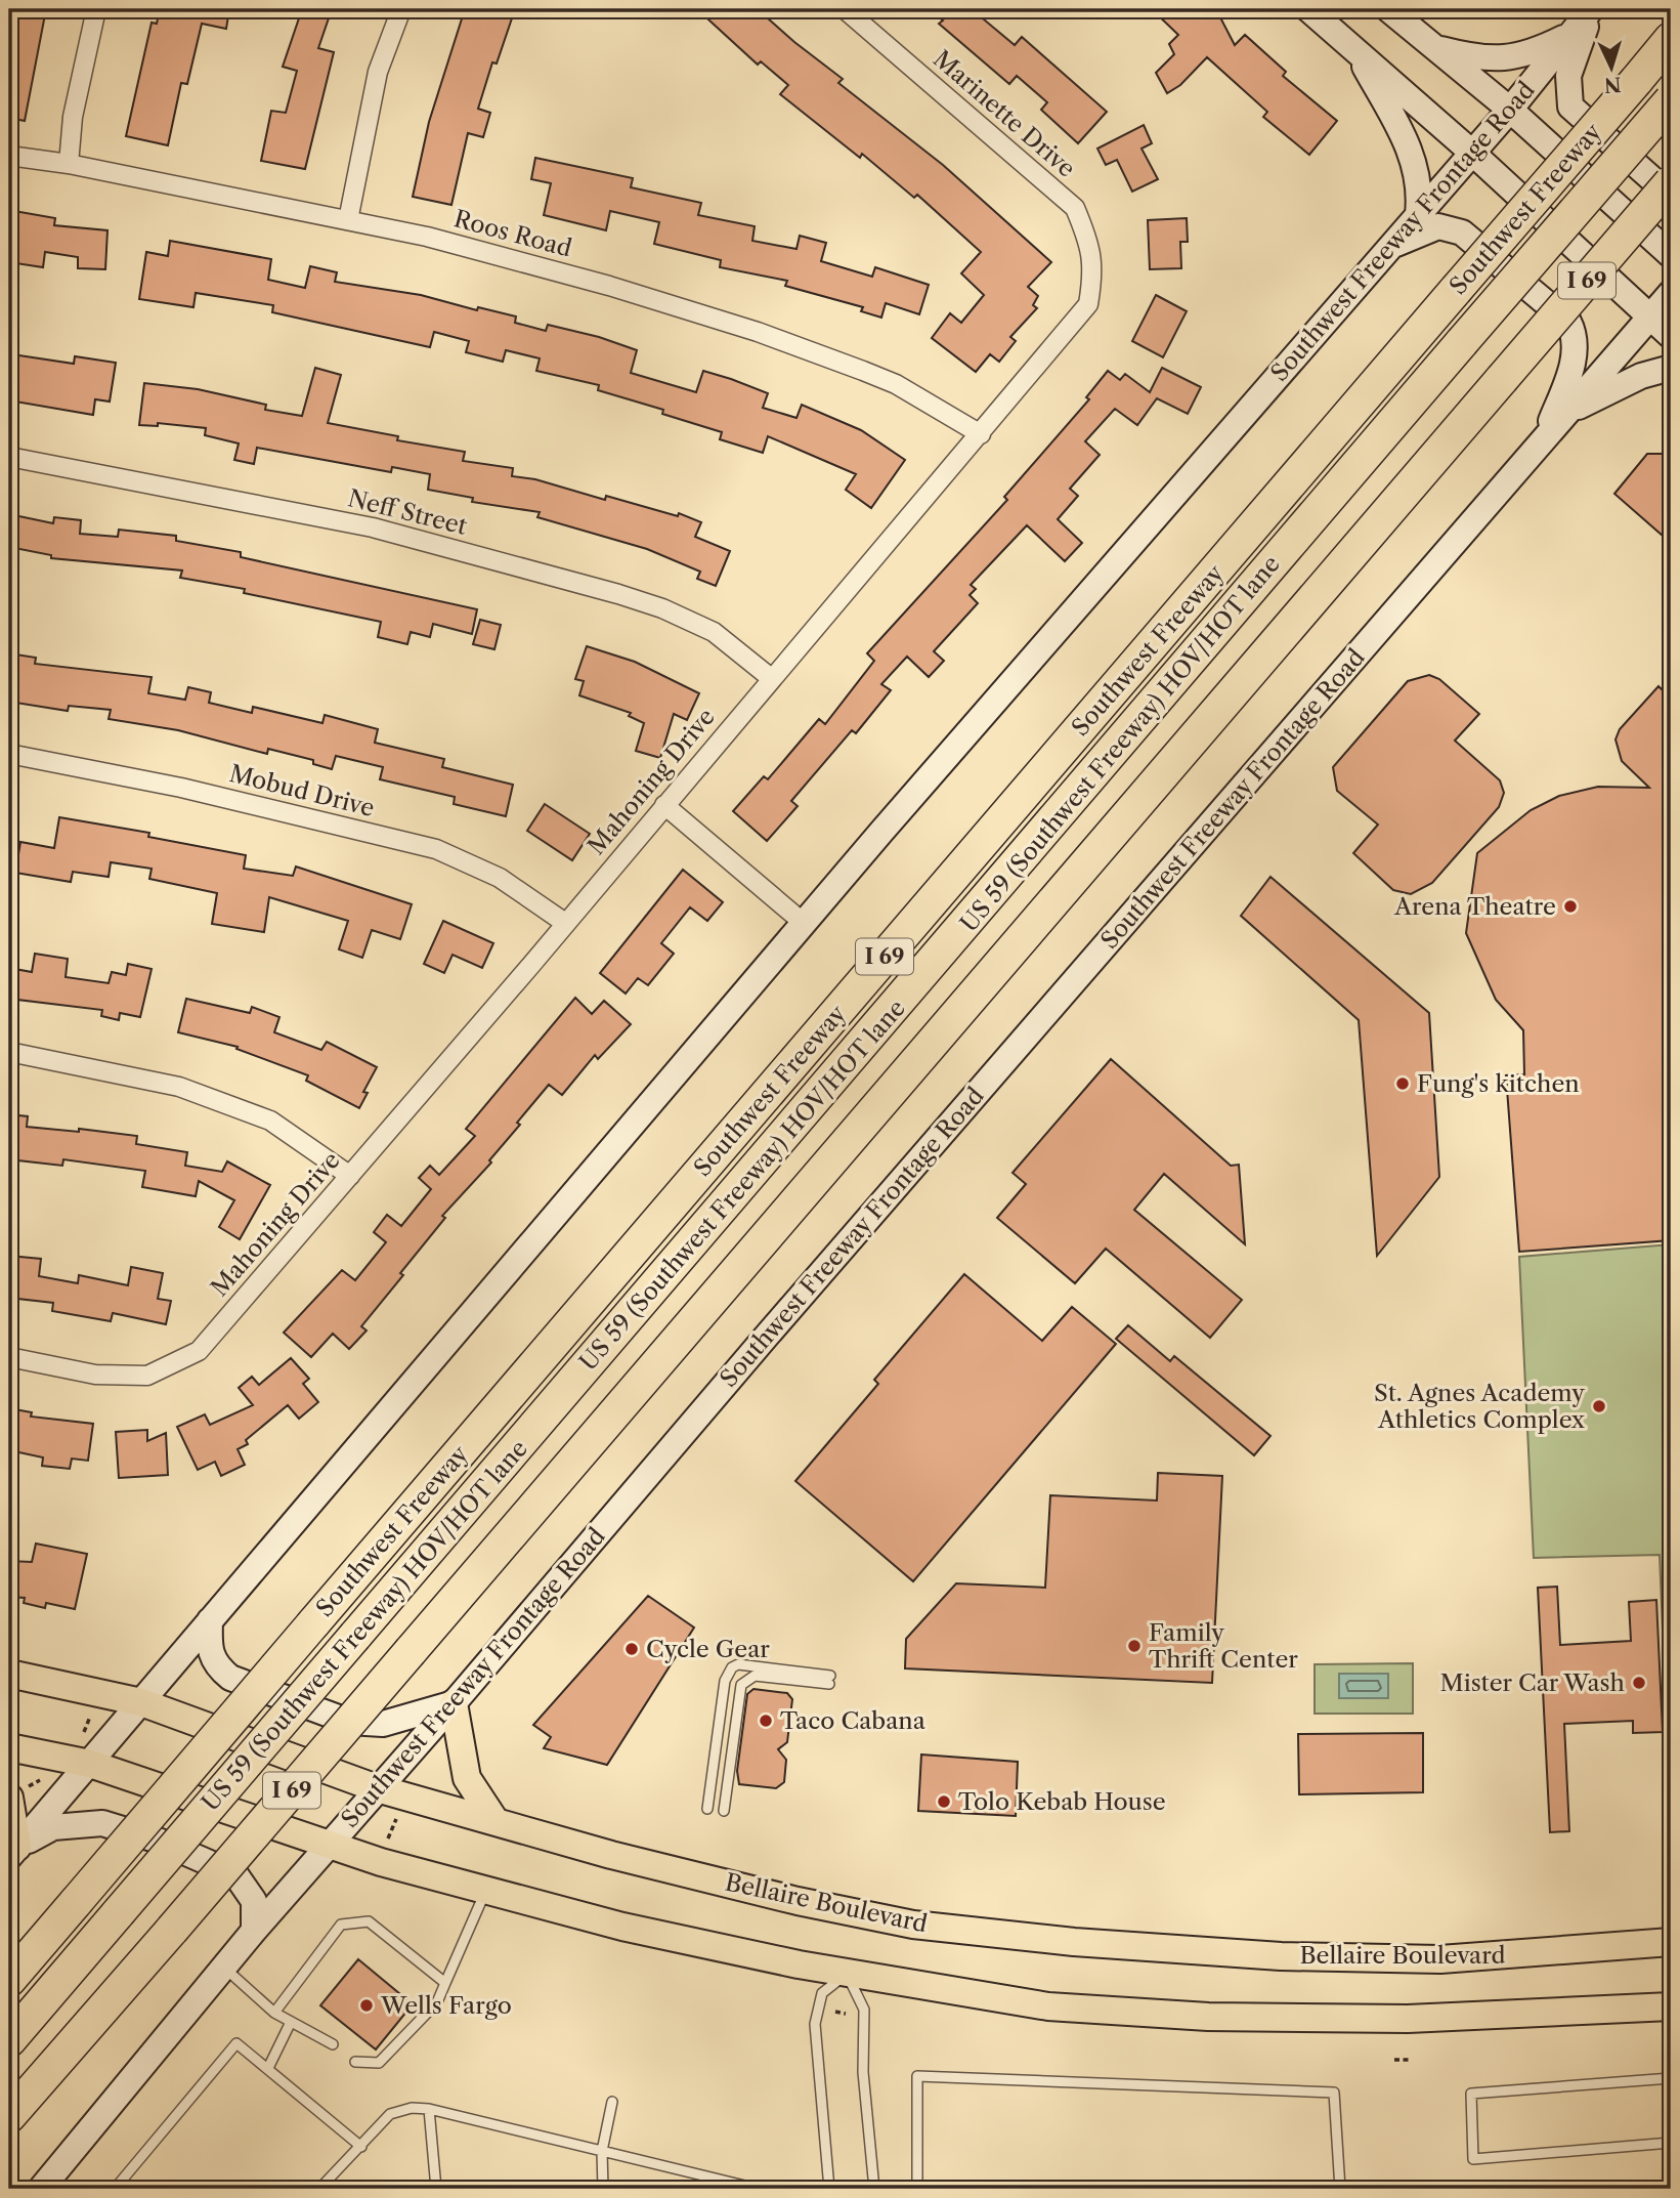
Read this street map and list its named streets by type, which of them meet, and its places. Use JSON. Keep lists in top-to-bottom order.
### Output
{
  "streets": {
    "highway": ["Southwest Freeway", "I 69", "US 59 (Southwest Freeway) HOV/HOT lane"],
    "main road": ["Southwest Freeway Frontage Road", "Bellaire Boulevard"],
    "street": [
      "Marinette Drive",
      "Roos Road",
      "Neff Street",
      "Mahoning Drive",
      "Mobud Drive"
    ]
  },
  "crossings": [
    ["Marinette Drive", "Mahoning Drive"],
    ["Southwest Freeway Frontage Road", "Bellaire Boulevard"],
    ["Roos Road", "Mahoning Drive"],
    ["Neff Street", "Mahoning Drive"],
    ["Mahoning Drive", "Mobud Drive"]
  ],
  "places": [
    "Arena Theatre",
    "Fung's kitchen",
    "St. Agnes Academy Athletics Complex",
    "Family Thrift Center",
    "Cycle Gear",
    "Mister Car Wash",
    "Taco Cabana",
    "Tolo Kebab House",
    "Wells Fargo"
  ],
  "north": "bottom"
}
